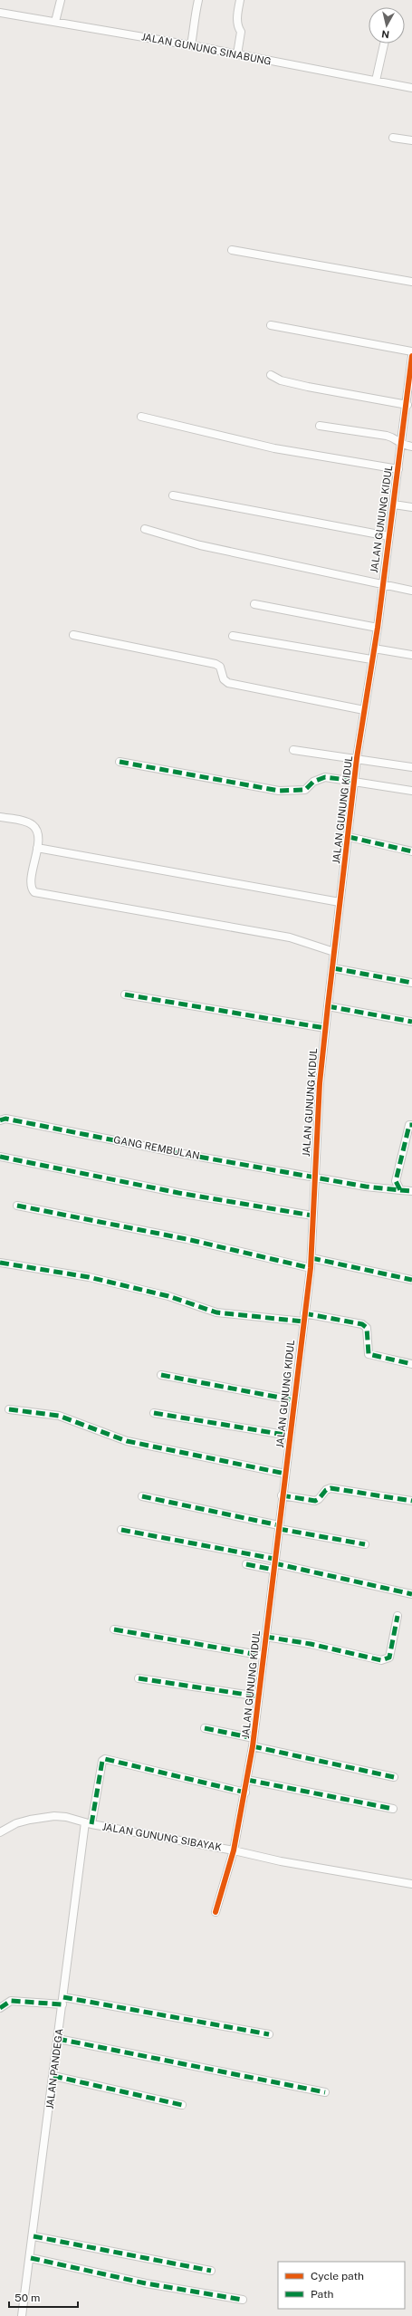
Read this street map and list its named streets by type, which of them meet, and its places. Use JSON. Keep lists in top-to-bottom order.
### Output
{
  "streets": {
    "street": [
      "JALAN GUNUNG SINABUNG",
      "JALAN GUNUNG KIDUL",
      "GANG REMBULAN",
      "JALAN GUNUNG SIBAYAK",
      "JALAN PANDEGA"
    ]
  },
  "crossings": [
    ["JALAN GUNUNG KIDUL", "GANG REMBULAN"],
    ["JALAN GUNUNG KIDUL", "JALAN GUNUNG SIBAYAK"],
    ["JALAN GUNUNG KIDUL", "JALAN PANDEGA"],
    ["JALAN GUNUNG SIBAYAK", "JALAN PANDEGA"]
  ],
  "legend": ["Cycle path", "Path"],
  "scale_bar": "50 m",
  "north": "bottom"
}
